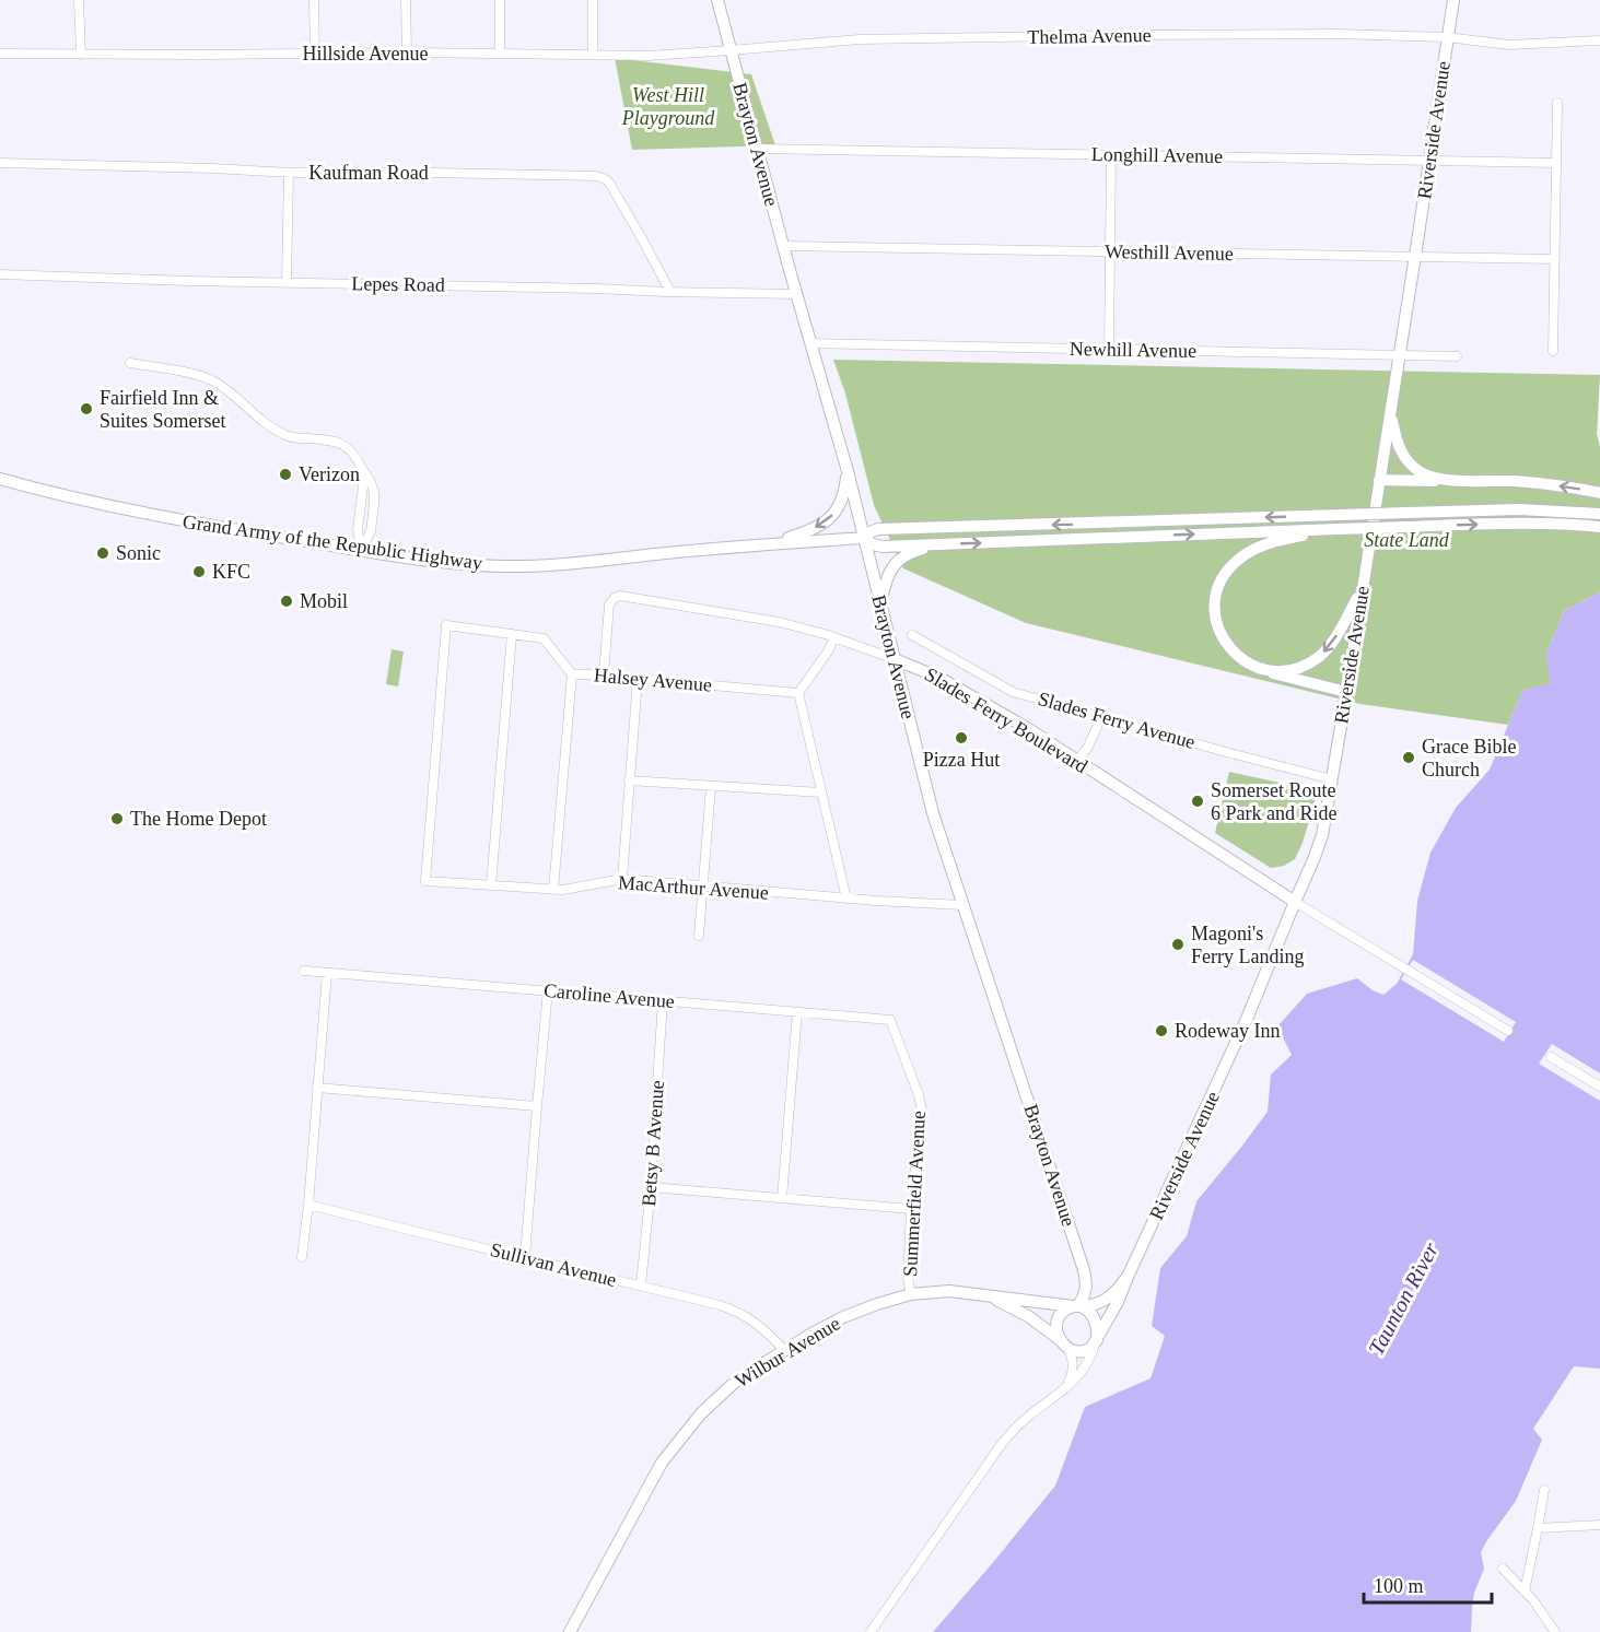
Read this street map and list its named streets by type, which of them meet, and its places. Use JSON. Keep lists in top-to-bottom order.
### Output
{
  "streets": {
    "main road": [
      "Riverside Avenue",
      "Brayton Avenue",
      "Grand Army of the Republic Highway",
      "Slades Ferry Boulevard",
      "Wilbur Avenue"
    ],
    "street": [
      "Thelma Avenue",
      "Hillside Avenue",
      "Longhill Avenue",
      "Kaufman Road",
      "Westhill Avenue",
      "Lepes Road",
      "Newhill Avenue",
      "Halsey Avenue",
      "Slades Ferry Avenue",
      "MacArthur Avenue",
      "Caroline Avenue",
      "Betsy B Avenue",
      "Summerfield Avenue",
      "Sullivan Avenue"
    ]
  },
  "crossings": [
    ["Thelma Avenue", "Hillside Avenue"],
    ["Thelma Avenue", "Riverside Avenue"],
    ["Thelma Avenue", "Brayton Avenue"],
    ["Hillside Avenue", "Brayton Avenue"],
    ["Riverside Avenue", "Brayton Avenue"],
    ["Riverside Avenue", "Longhill Avenue"],
    ["Riverside Avenue", "Westhill Avenue"],
    ["Riverside Avenue", "Newhill Avenue"],
    ["Riverside Avenue", "Slades Ferry Boulevard"],
    ["Riverside Avenue", "Slades Ferry Avenue"],
    ["Riverside Avenue", "Wilbur Avenue"],
    ["Brayton Avenue", "Longhill Avenue"],
    ["Brayton Avenue", "Westhill Avenue"],
    ["Brayton Avenue", "Lepes Road"],
    ["Brayton Avenue", "Newhill Avenue"],
    ["Brayton Avenue", "Grand Army of the Republic Highway"],
    ["Brayton Avenue", "Slades Ferry Boulevard"],
    ["Brayton Avenue", "MacArthur Avenue"],
    ["Brayton Avenue", "Wilbur Avenue"],
    ["Kaufman Road", "Lepes Road"],
    ["Halsey Avenue", "Slades Ferry Boulevard"],
    ["Halsey Avenue", "MacArthur Avenue"],
    ["Caroline Avenue", "Betsy B Avenue"],
    ["Caroline Avenue", "Summerfield Avenue"],
    ["Betsy B Avenue", "Sullivan Avenue"],
    ["Summerfield Avenue", "Wilbur Avenue"],
    ["Sullivan Avenue", "Wilbur Avenue"]
  ],
  "water": ["Taunton River"],
  "parks": ["West Hill Playground", "State Land"],
  "places": [
    "Fairfield Inn & Suites Somerset",
    "Verizon",
    "Sonic",
    "KFC",
    "Mobil",
    "Pizza Hut",
    "Grace Bible Church",
    "Somerset Route 6 Park and Ride",
    "The Home Depot",
    "Magoni's Ferry Landing",
    "Rodeway Inn"
  ],
  "scale_bar": "100 m"
}
